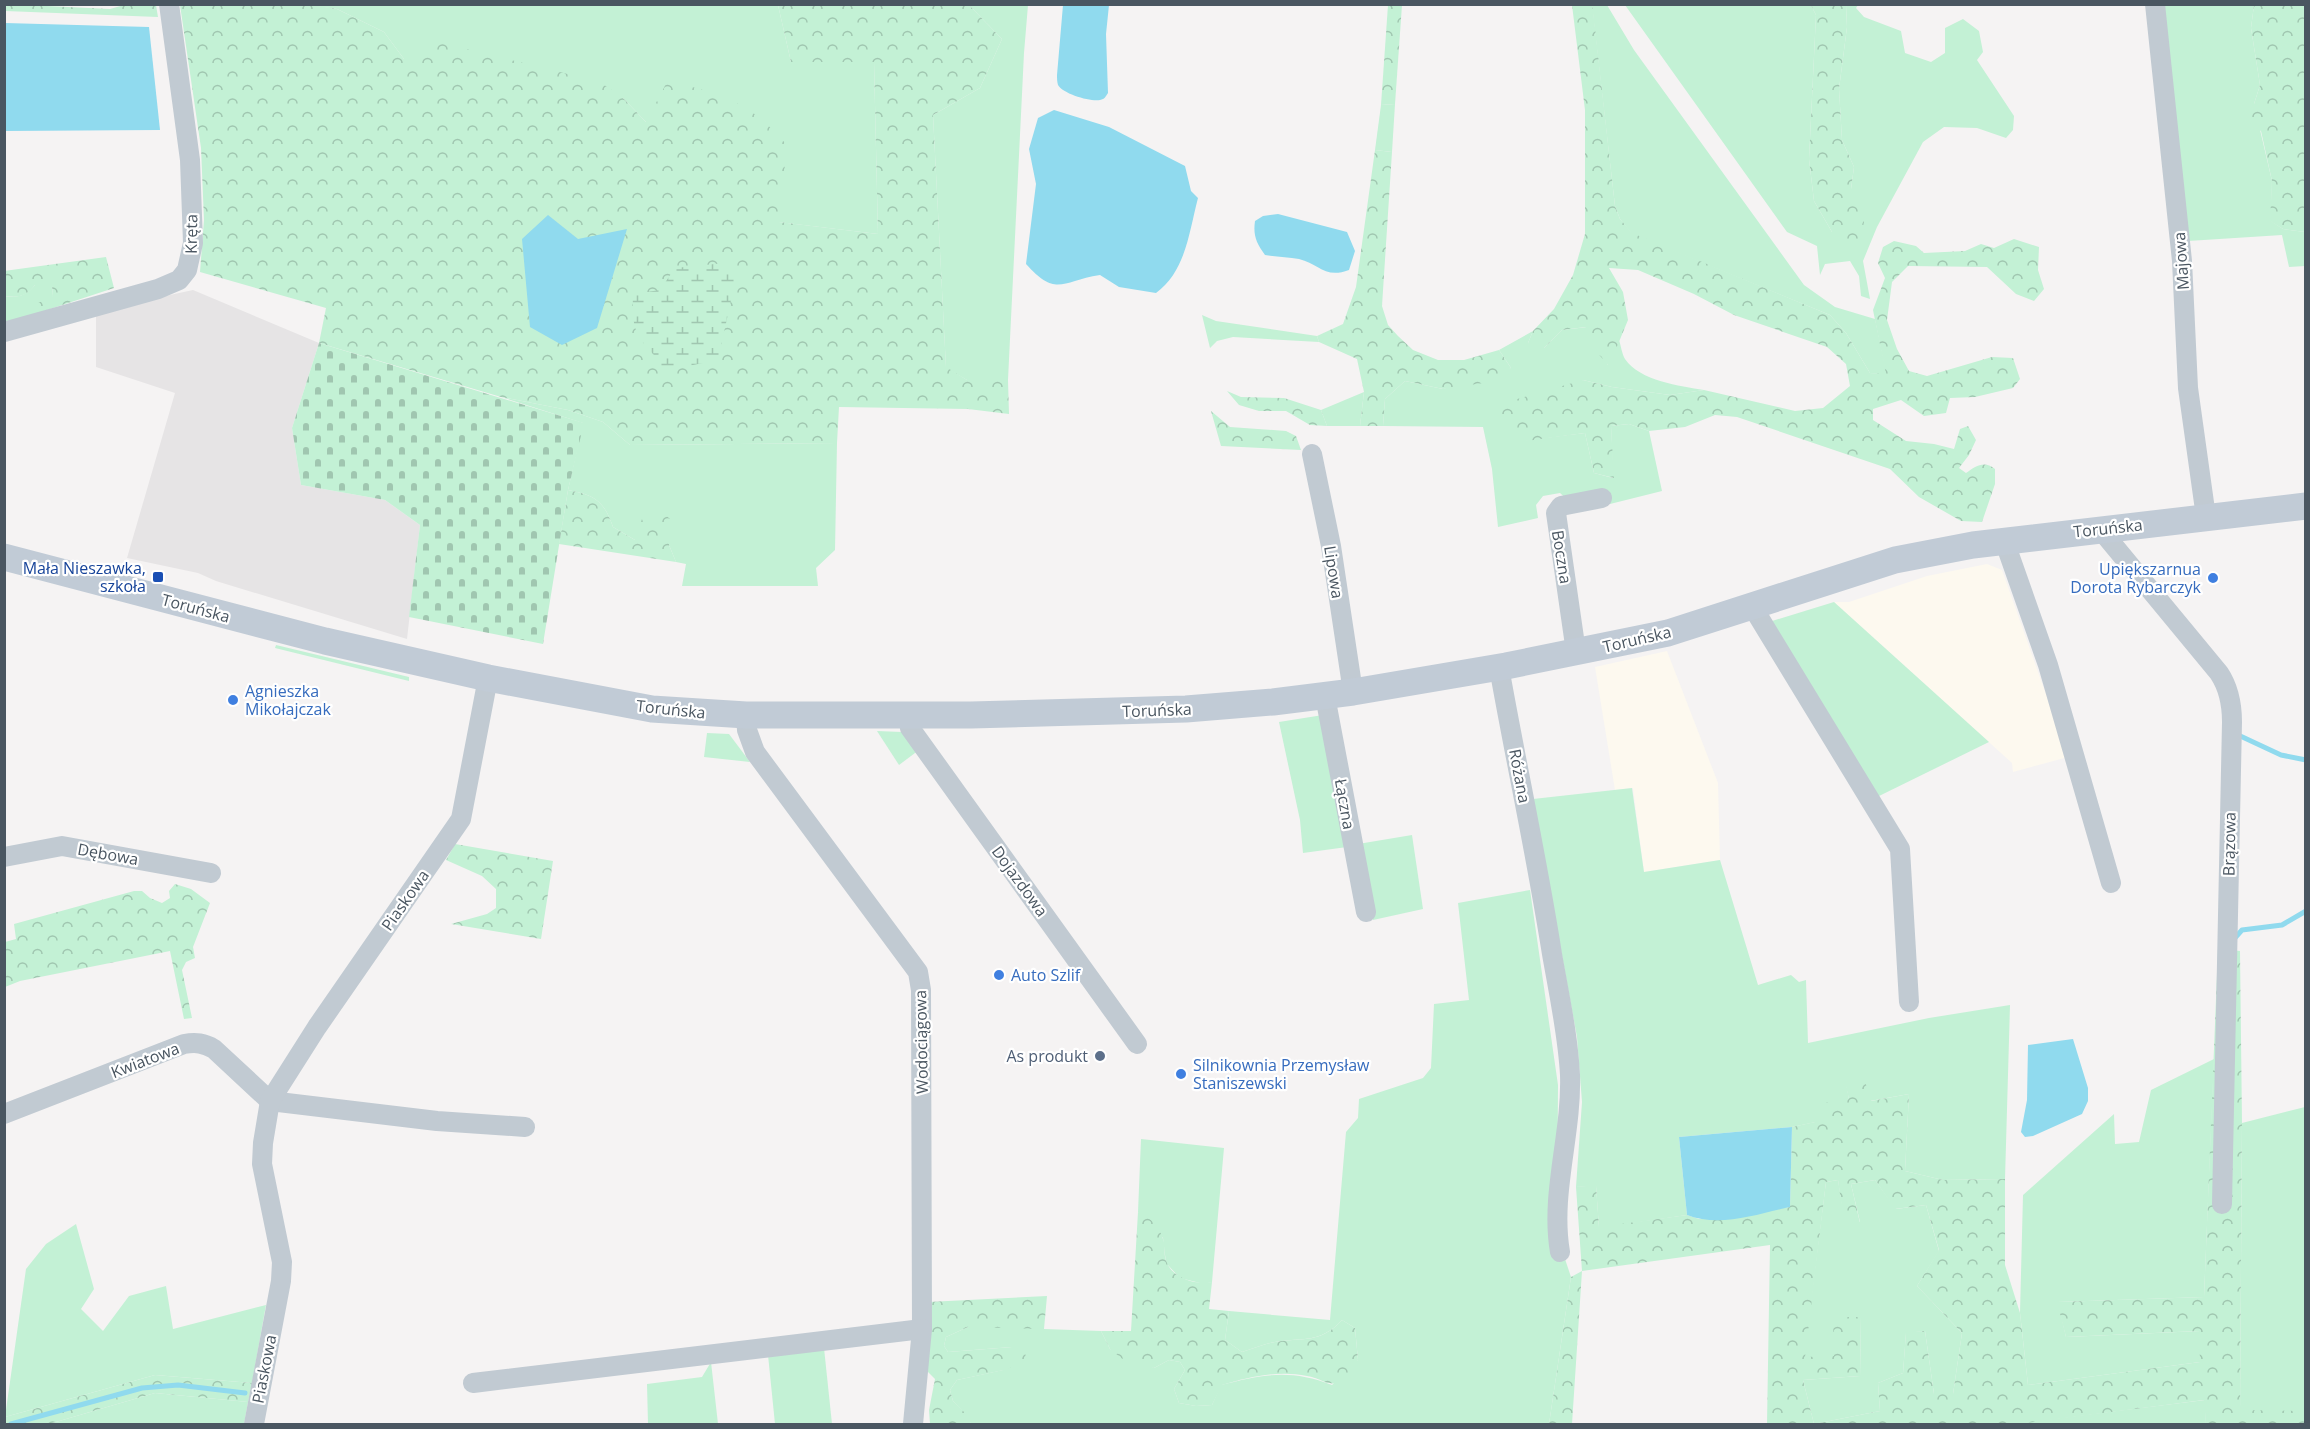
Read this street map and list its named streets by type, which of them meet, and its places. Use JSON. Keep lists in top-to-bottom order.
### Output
{
  "streets": {
    "main road": ["Toruńska"],
    "street": [
      "Kręta",
      "Majowa",
      "Boczna",
      "Lipowa",
      "Różana",
      "Łączna",
      "Brązowa",
      "Dębowa",
      "Dojazdowa",
      "Piaskowa",
      "Wodociągowa",
      "Kwiatowa"
    ]
  },
  "crossings": [
    ["Majowa", "Toruńska"],
    ["Toruńska", "Boczna"],
    ["Toruńska", "Lipowa"],
    ["Toruńska", "Różana"],
    ["Toruńska", "Łączna"],
    ["Toruńska", "Brązowa"],
    ["Toruńska", "Dojazdowa"],
    ["Toruńska", "Piaskowa"],
    ["Toruńska", "Wodociągowa"],
    ["Piaskowa", "Kwiatowa"]
  ],
  "places": {
    "transit": ["Mała Nieszawka, szkoła"],
    "other": [
      "Upiększarnua Dorota Rybarczyk",
      "Agnieszka Mikołajczak",
      "Auto Szlif",
      "As produkt",
      "Silnikownia Przemysław Staniszewski"
    ]
  }
}
